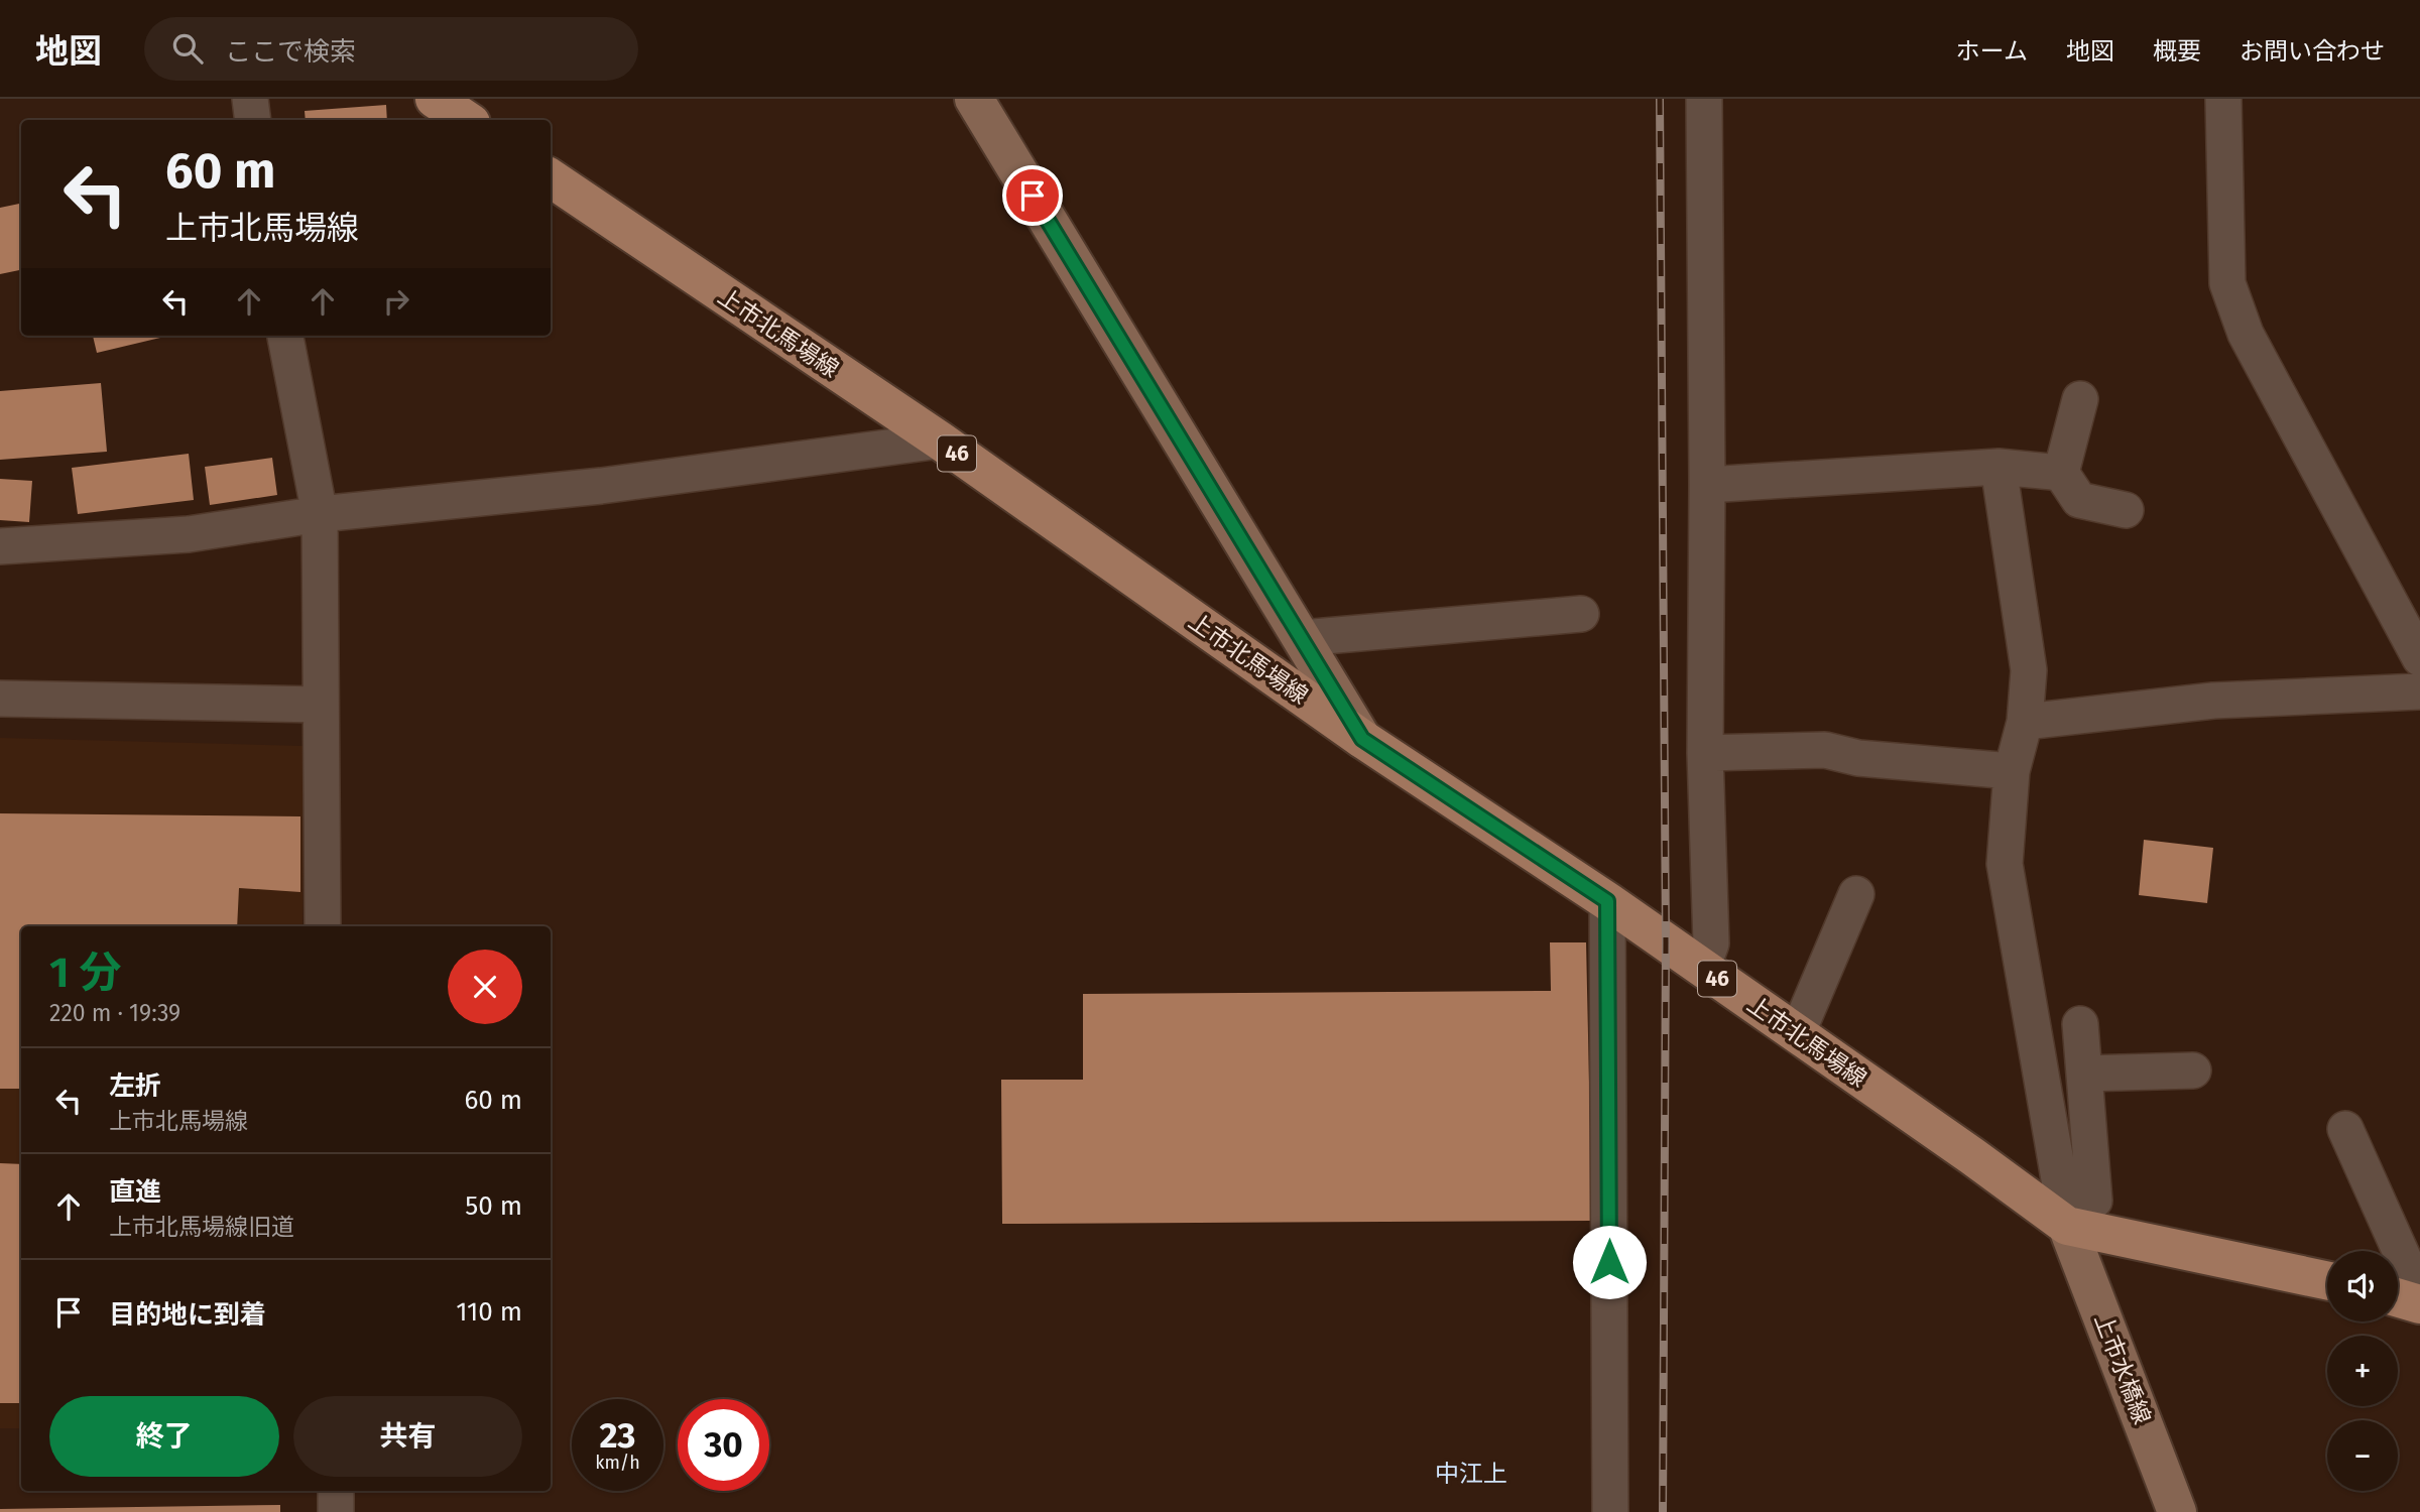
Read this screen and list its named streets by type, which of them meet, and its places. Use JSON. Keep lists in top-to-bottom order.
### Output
{
  "streets": {
    "main road": ["上市北馬場線", "46"],
    "street": ["上市水橋線"]
  },
  "crossings": [
    ["上市北馬場線", "上市水橋線"]
  ],
  "districts": ["中江上"],
  "page": {
    "header": "地図",
    "search": "ここで検索",
    "nav": [
      "ホーム",
      "地図",
      "概要",
      "お問い合わせ"
    ],
    "turn": ["60 m", "上市北馬場線"],
    "heading": ["1 分", "220 m · 19:39"],
    "list": [
      {
        "name": "左折",
        "note": "上市北馬場線",
        "value": "60 m"
      },
      {
        "name": "直進",
        "note": "上市北馬場線旧道",
        "value": "50 m"
      },
      {
        "name": "目的地に到着",
        "value": "110 m"
      }
    ],
    "map_buttons": ["+", "−"],
    "buttons": ["終了", "共有"],
    "speed": "23 km/h",
    "limit": "30"
  }
}
